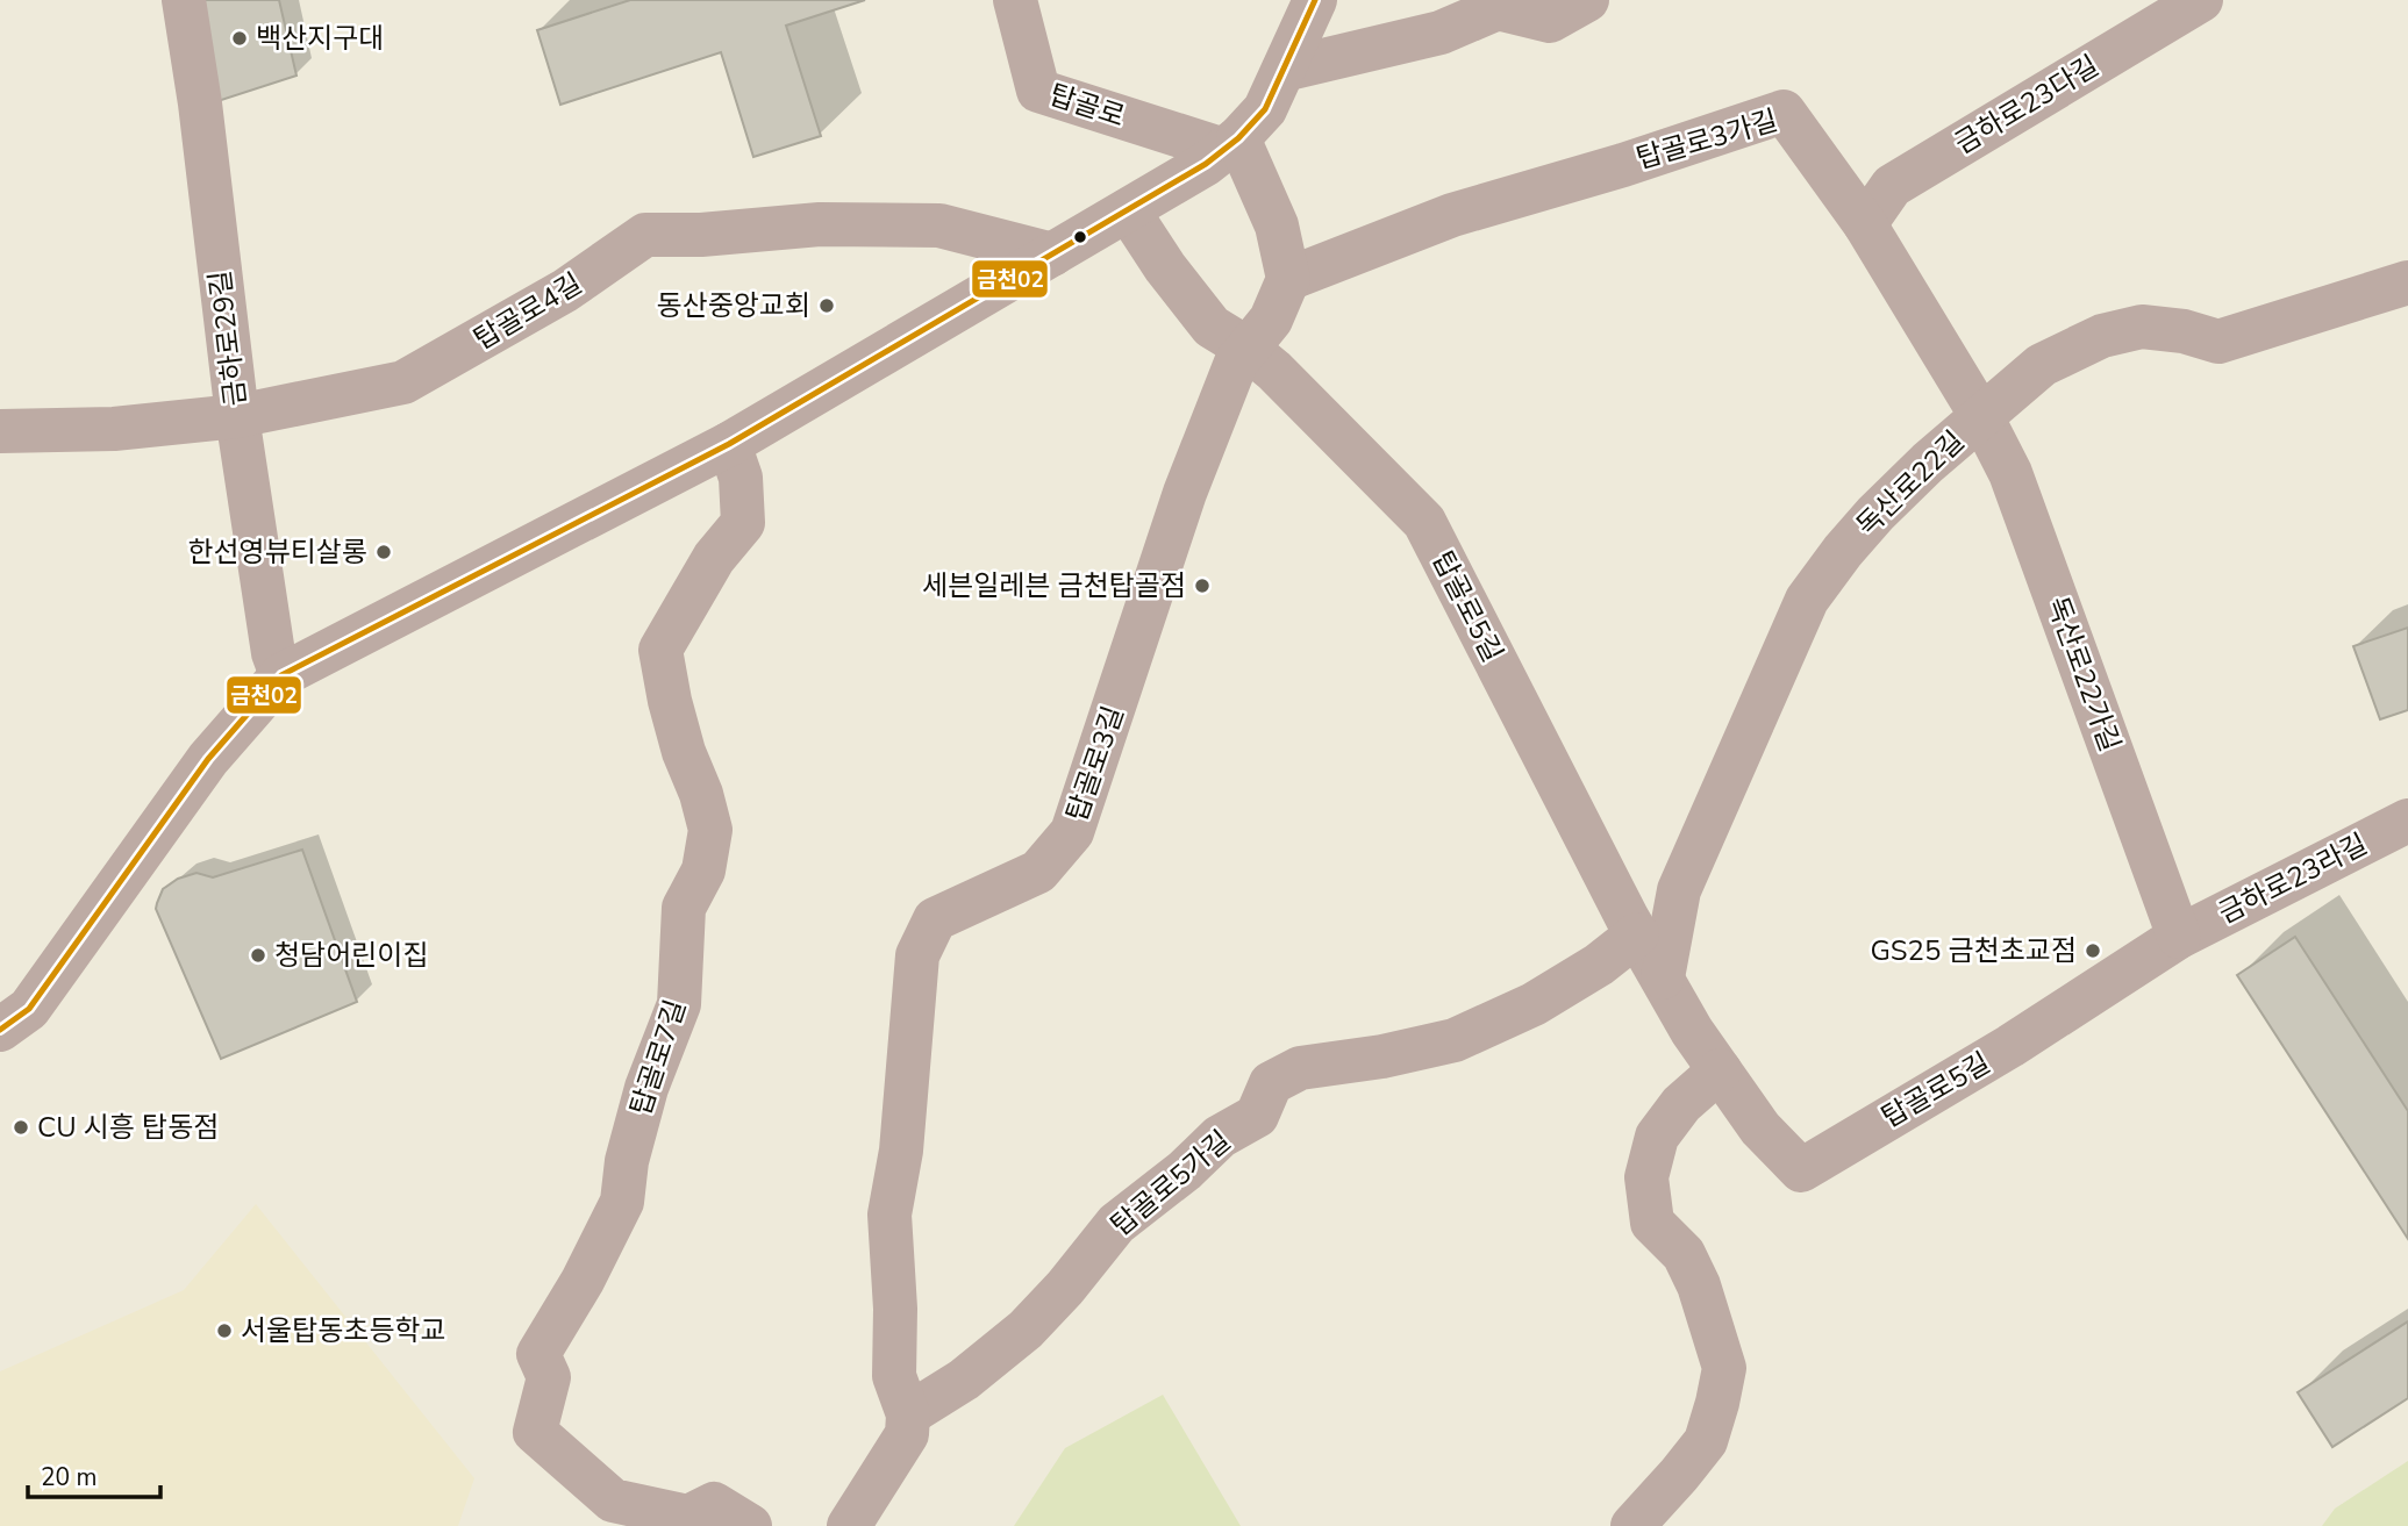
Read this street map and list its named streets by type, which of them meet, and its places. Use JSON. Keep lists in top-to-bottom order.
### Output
{
  "streets": {
    "street": [
      "금하로23다길",
      "탑골로",
      "탑골로3가길",
      "탑골로4길",
      "금하로29길",
      "독산로22길",
      "탑골로5길",
      "독산로22가길",
      "탑골로3길",
      "금하로23라길",
      "탑골로7길",
      "탑골로5가길"
    ]
  },
  "crossings": [
    ["금하로23다길", "탑골로3가길"],
    ["탑골로3가길", "독산로22길"],
    ["탑골로3가길", "독산로22가길"],
    ["탑골로3가길", "탑골로3길"],
    ["탑골로4길", "금하로29길"],
    ["독산로22길", "탑골로5길"],
    ["독산로22길", "독산로22가길"],
    ["탑골로5길", "독산로22가길"],
    ["탑골로5길", "탑골로3길"],
    ["탑골로5길", "금하로23라길"],
    ["탑골로5길", "탑골로5가길"],
    ["독산로22가길", "금하로23라길"],
    ["탑골로3길", "탑골로5가길"]
  ],
  "places": [
    "백산지구대",
    "동산중앙교회",
    "한선영뷰티살롱",
    "세븐일레븐 금천탑골점",
    "GS25 금천초교점",
    "청담어린이집",
    "CU 시흥 탑동점",
    "서울탑동초등학교"
  ],
  "lines": ["transit line 금천02"],
  "scale_bar": "20 m"
}
